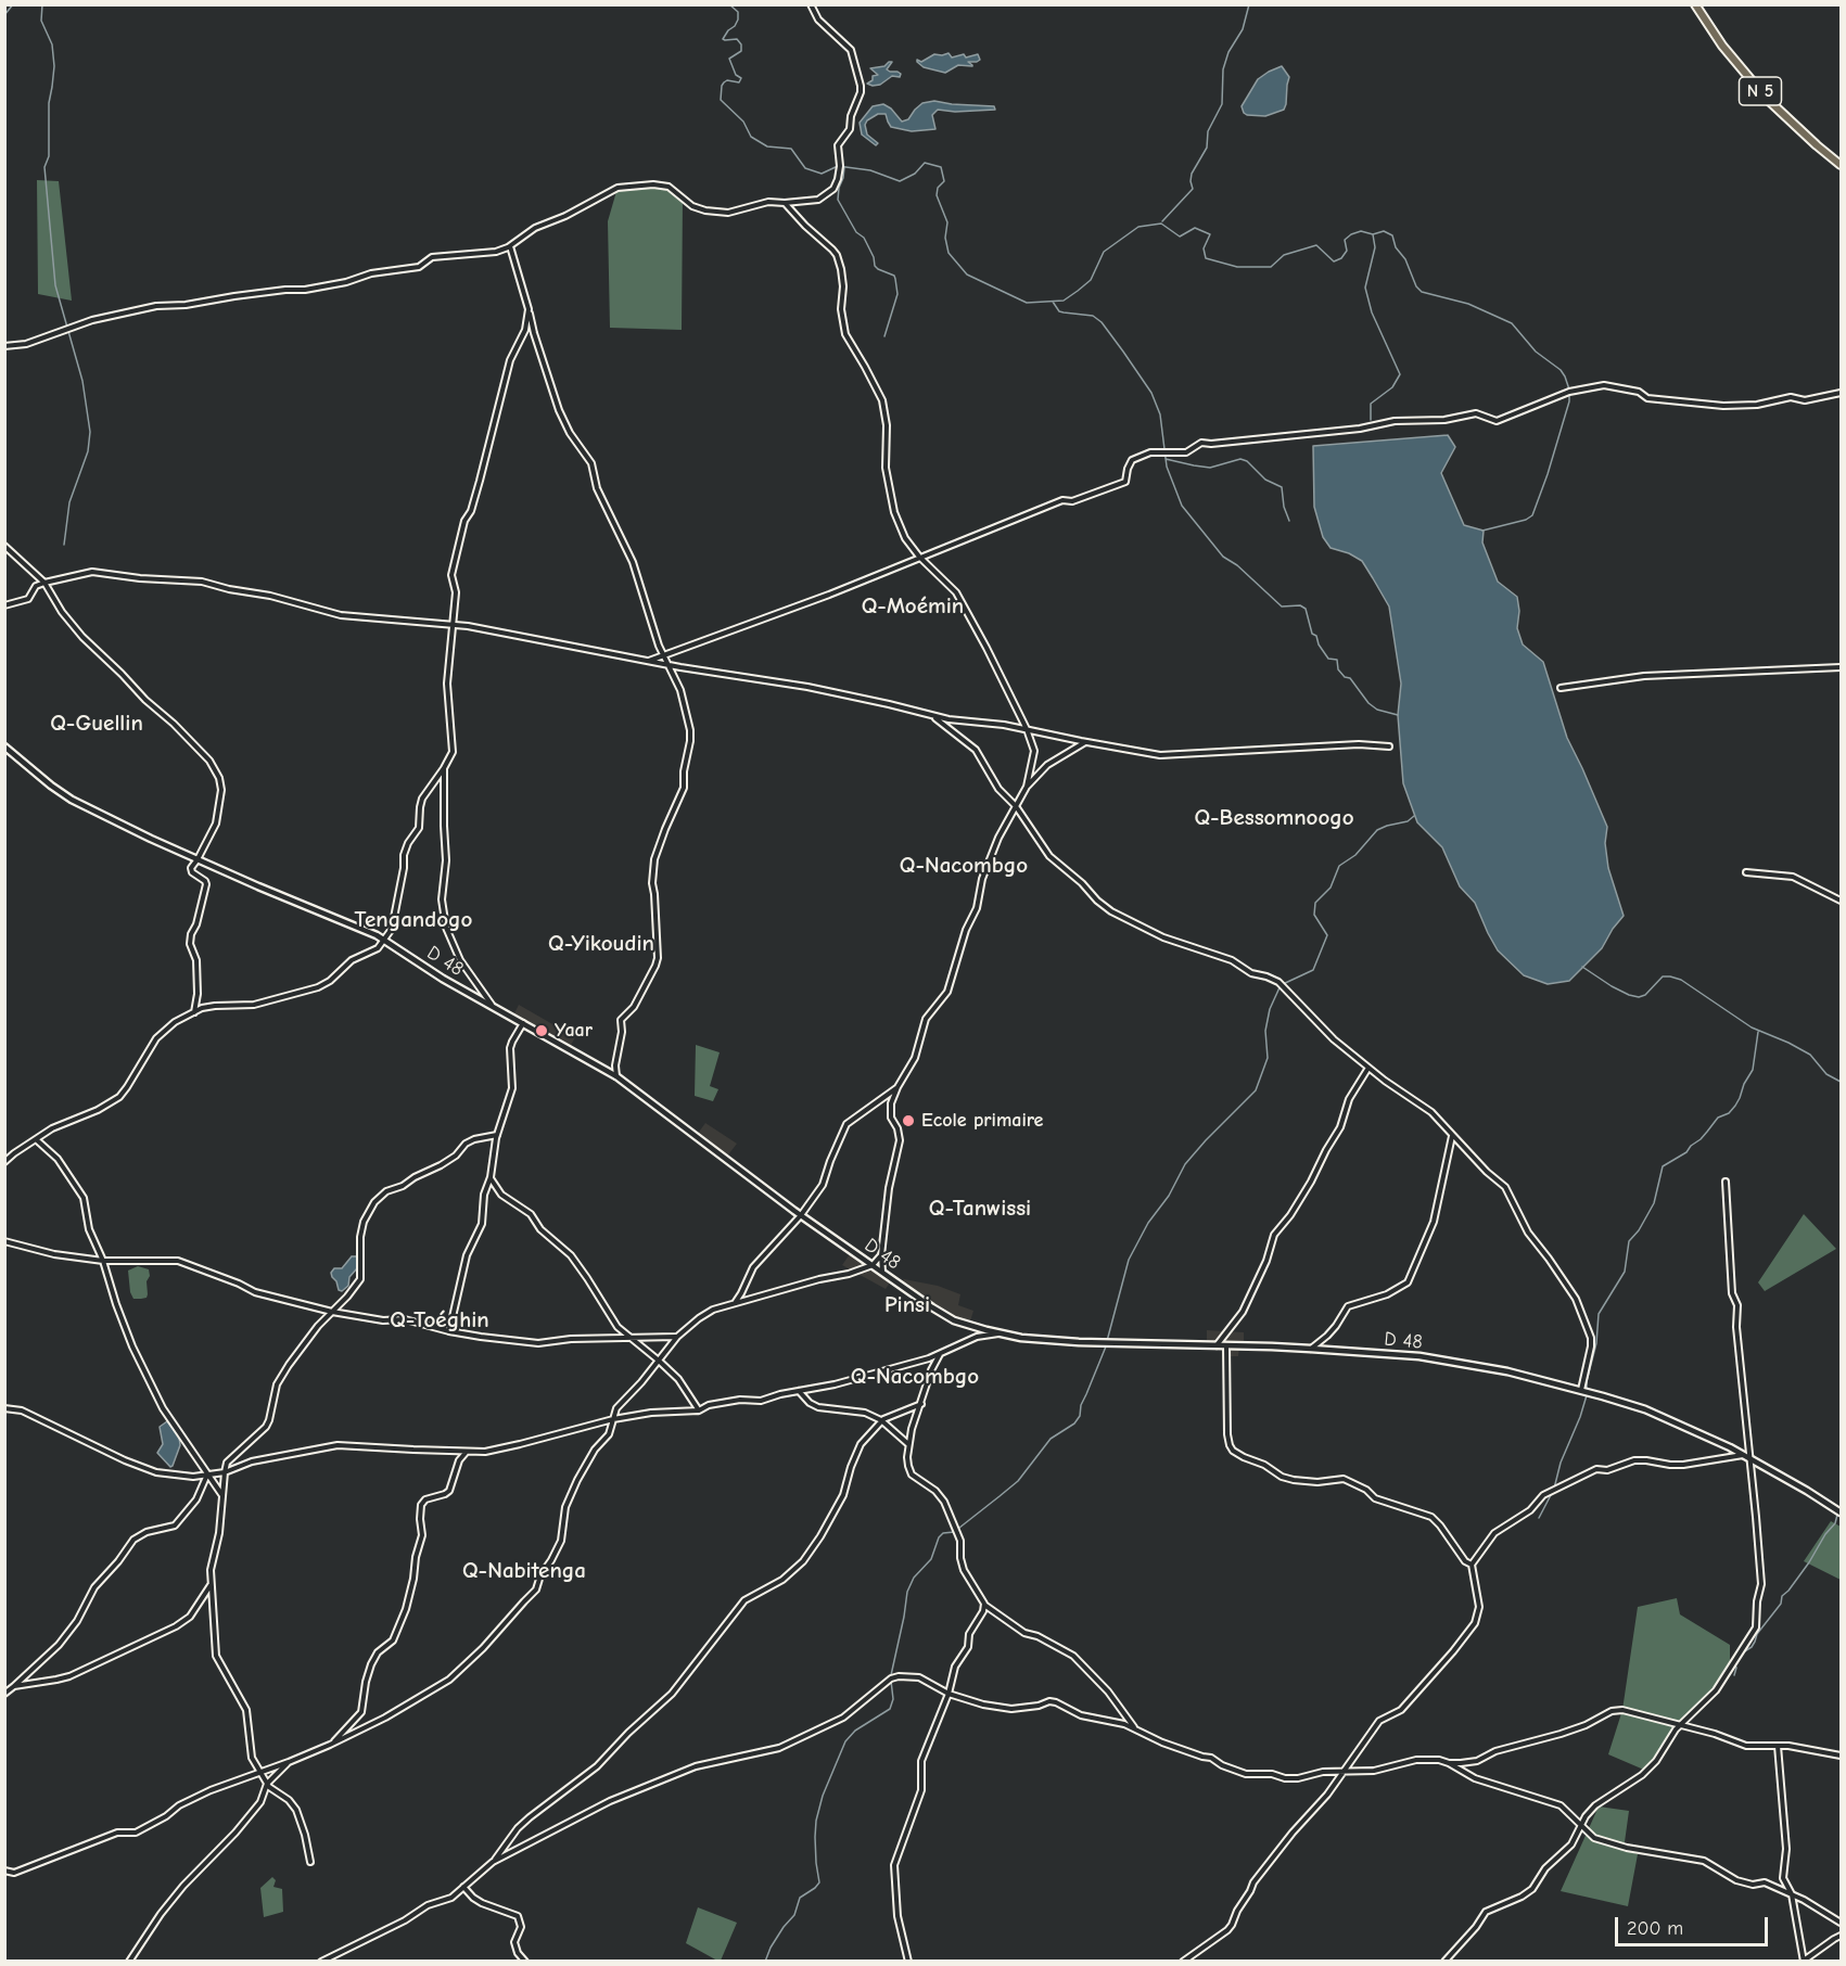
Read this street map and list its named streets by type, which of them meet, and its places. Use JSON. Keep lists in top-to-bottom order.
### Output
{
  "streets": {
    "highway": ["N 5"],
    "street": ["D 48"]
  },
  "districts": [
    "Q-Moémin",
    "Q-Guellin",
    "Q-Bessomnoogo",
    "Q-Nacombgo",
    "Tengandogo",
    "Q-Yikoudin",
    "Q-Tanwissi",
    "Pinsi",
    "Q-Toéghin",
    "Q-Nacombgo",
    "Q-Nabitenga"
  ],
  "places": ["Yaar", "Ecole primaire"],
  "scale_bar": "200 m"
}
